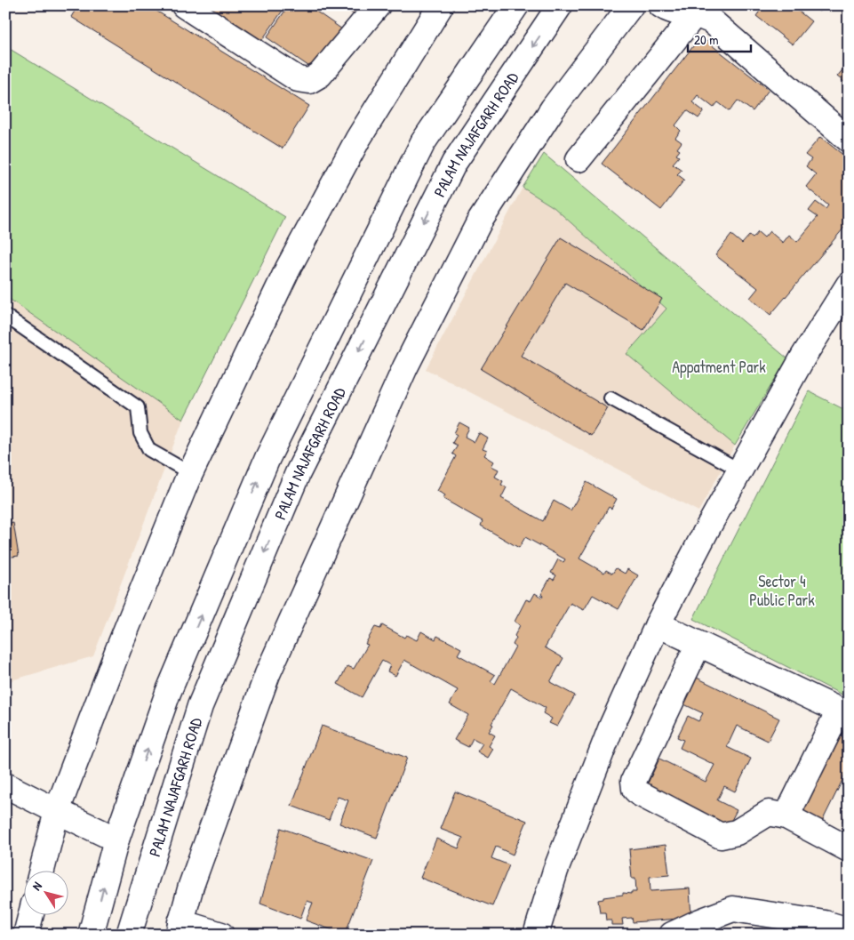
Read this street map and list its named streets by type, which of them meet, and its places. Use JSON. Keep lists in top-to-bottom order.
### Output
{
  "streets": {
    "street": ["PALAM NAJAFGARH ROAD"]
  },
  "parks": ["Appatment Park", "Sector 4 Public Park"],
  "scale_bar": "20 m",
  "north": "top left"
}
